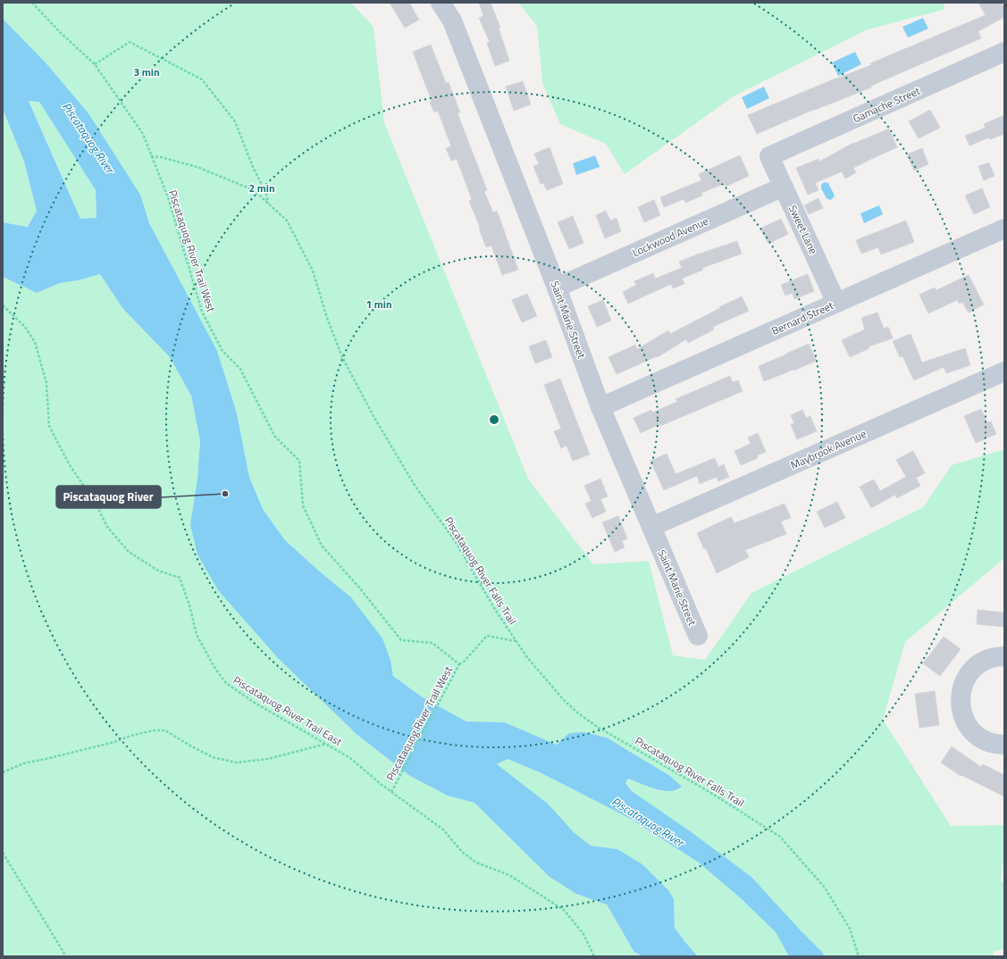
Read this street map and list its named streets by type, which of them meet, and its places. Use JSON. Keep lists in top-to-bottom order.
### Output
{
  "streets": {
    "street": [
      "Gamache Street",
      "Sweet Lane",
      "Lockwood Avenue",
      "Bernard Street",
      "Saint Marie Street",
      "Maybrook Avenue"
    ],
    "path": ["Piscataquog River Trail West", "Piscataquog River Falls Trail", "Piscataquog River Trail East"]
  },
  "crossings": [
    ["Gamache Street", "Sweet Lane"],
    ["Sweet Lane", "Lockwood Avenue"],
    ["Sweet Lane", "Bernard Street"],
    ["Lockwood Avenue", "Saint Marie Street"],
    ["Piscataquog River Trail West", "Piscataquog River Falls Trail"],
    ["Piscataquog River Trail West", "Piscataquog River Trail East"],
    ["Bernard Street", "Saint Marie Street"],
    ["Saint Marie Street", "Maybrook Avenue"]
  ],
  "water": ["Piscataquog River"],
  "places": ["Piscataquog River"],
  "rings": ["3 min", "2 min", "1 min"]
}
